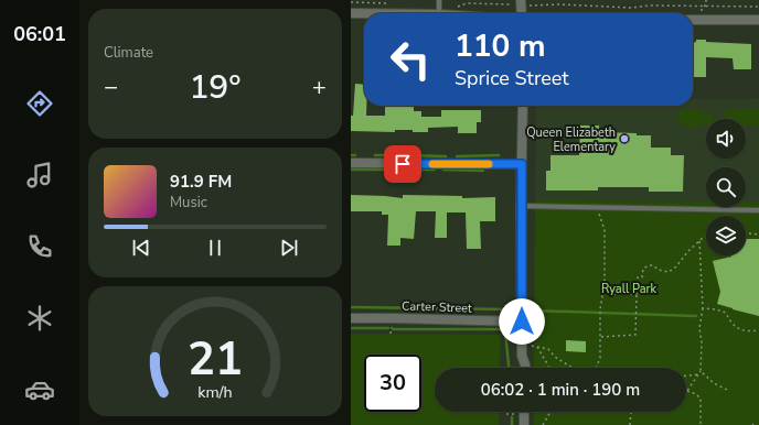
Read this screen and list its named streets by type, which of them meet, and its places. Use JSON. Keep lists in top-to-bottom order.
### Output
{
  "streets": {
    "street": ["Carter Street"]
  },
  "parks": ["Ryall Park"],
  "places": ["Queen Elizabeth Elementary"],
  "page": {
    "tabs": "06:01",
    "tile": "Climate",
    "turn": ["110 m", "Sprice Street"],
    "heat": ["−", "19°", "+"],
    "song": ["91.9 FM", "Music"],
    "limit": "30",
    "trip": "06:02 · 1 min · 190 m",
    "gauge": ["21", "km/h"]
  }
}
